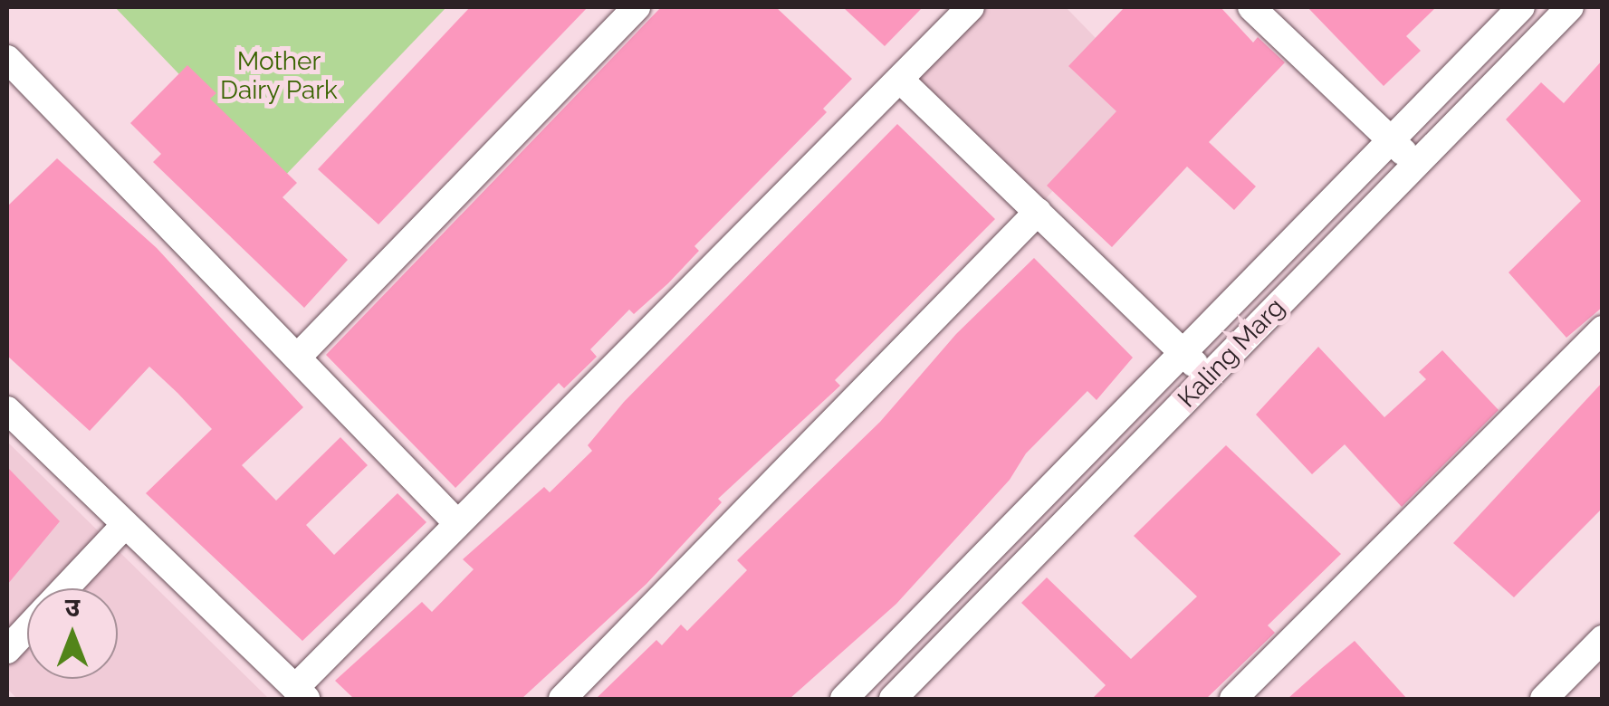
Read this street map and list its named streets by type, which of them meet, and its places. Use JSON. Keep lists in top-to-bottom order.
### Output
{
  "streets": {
    "street": ["Kaling Marg"]
  },
  "parks": ["Mother Dairy Park"],
  "north": "top"
}
